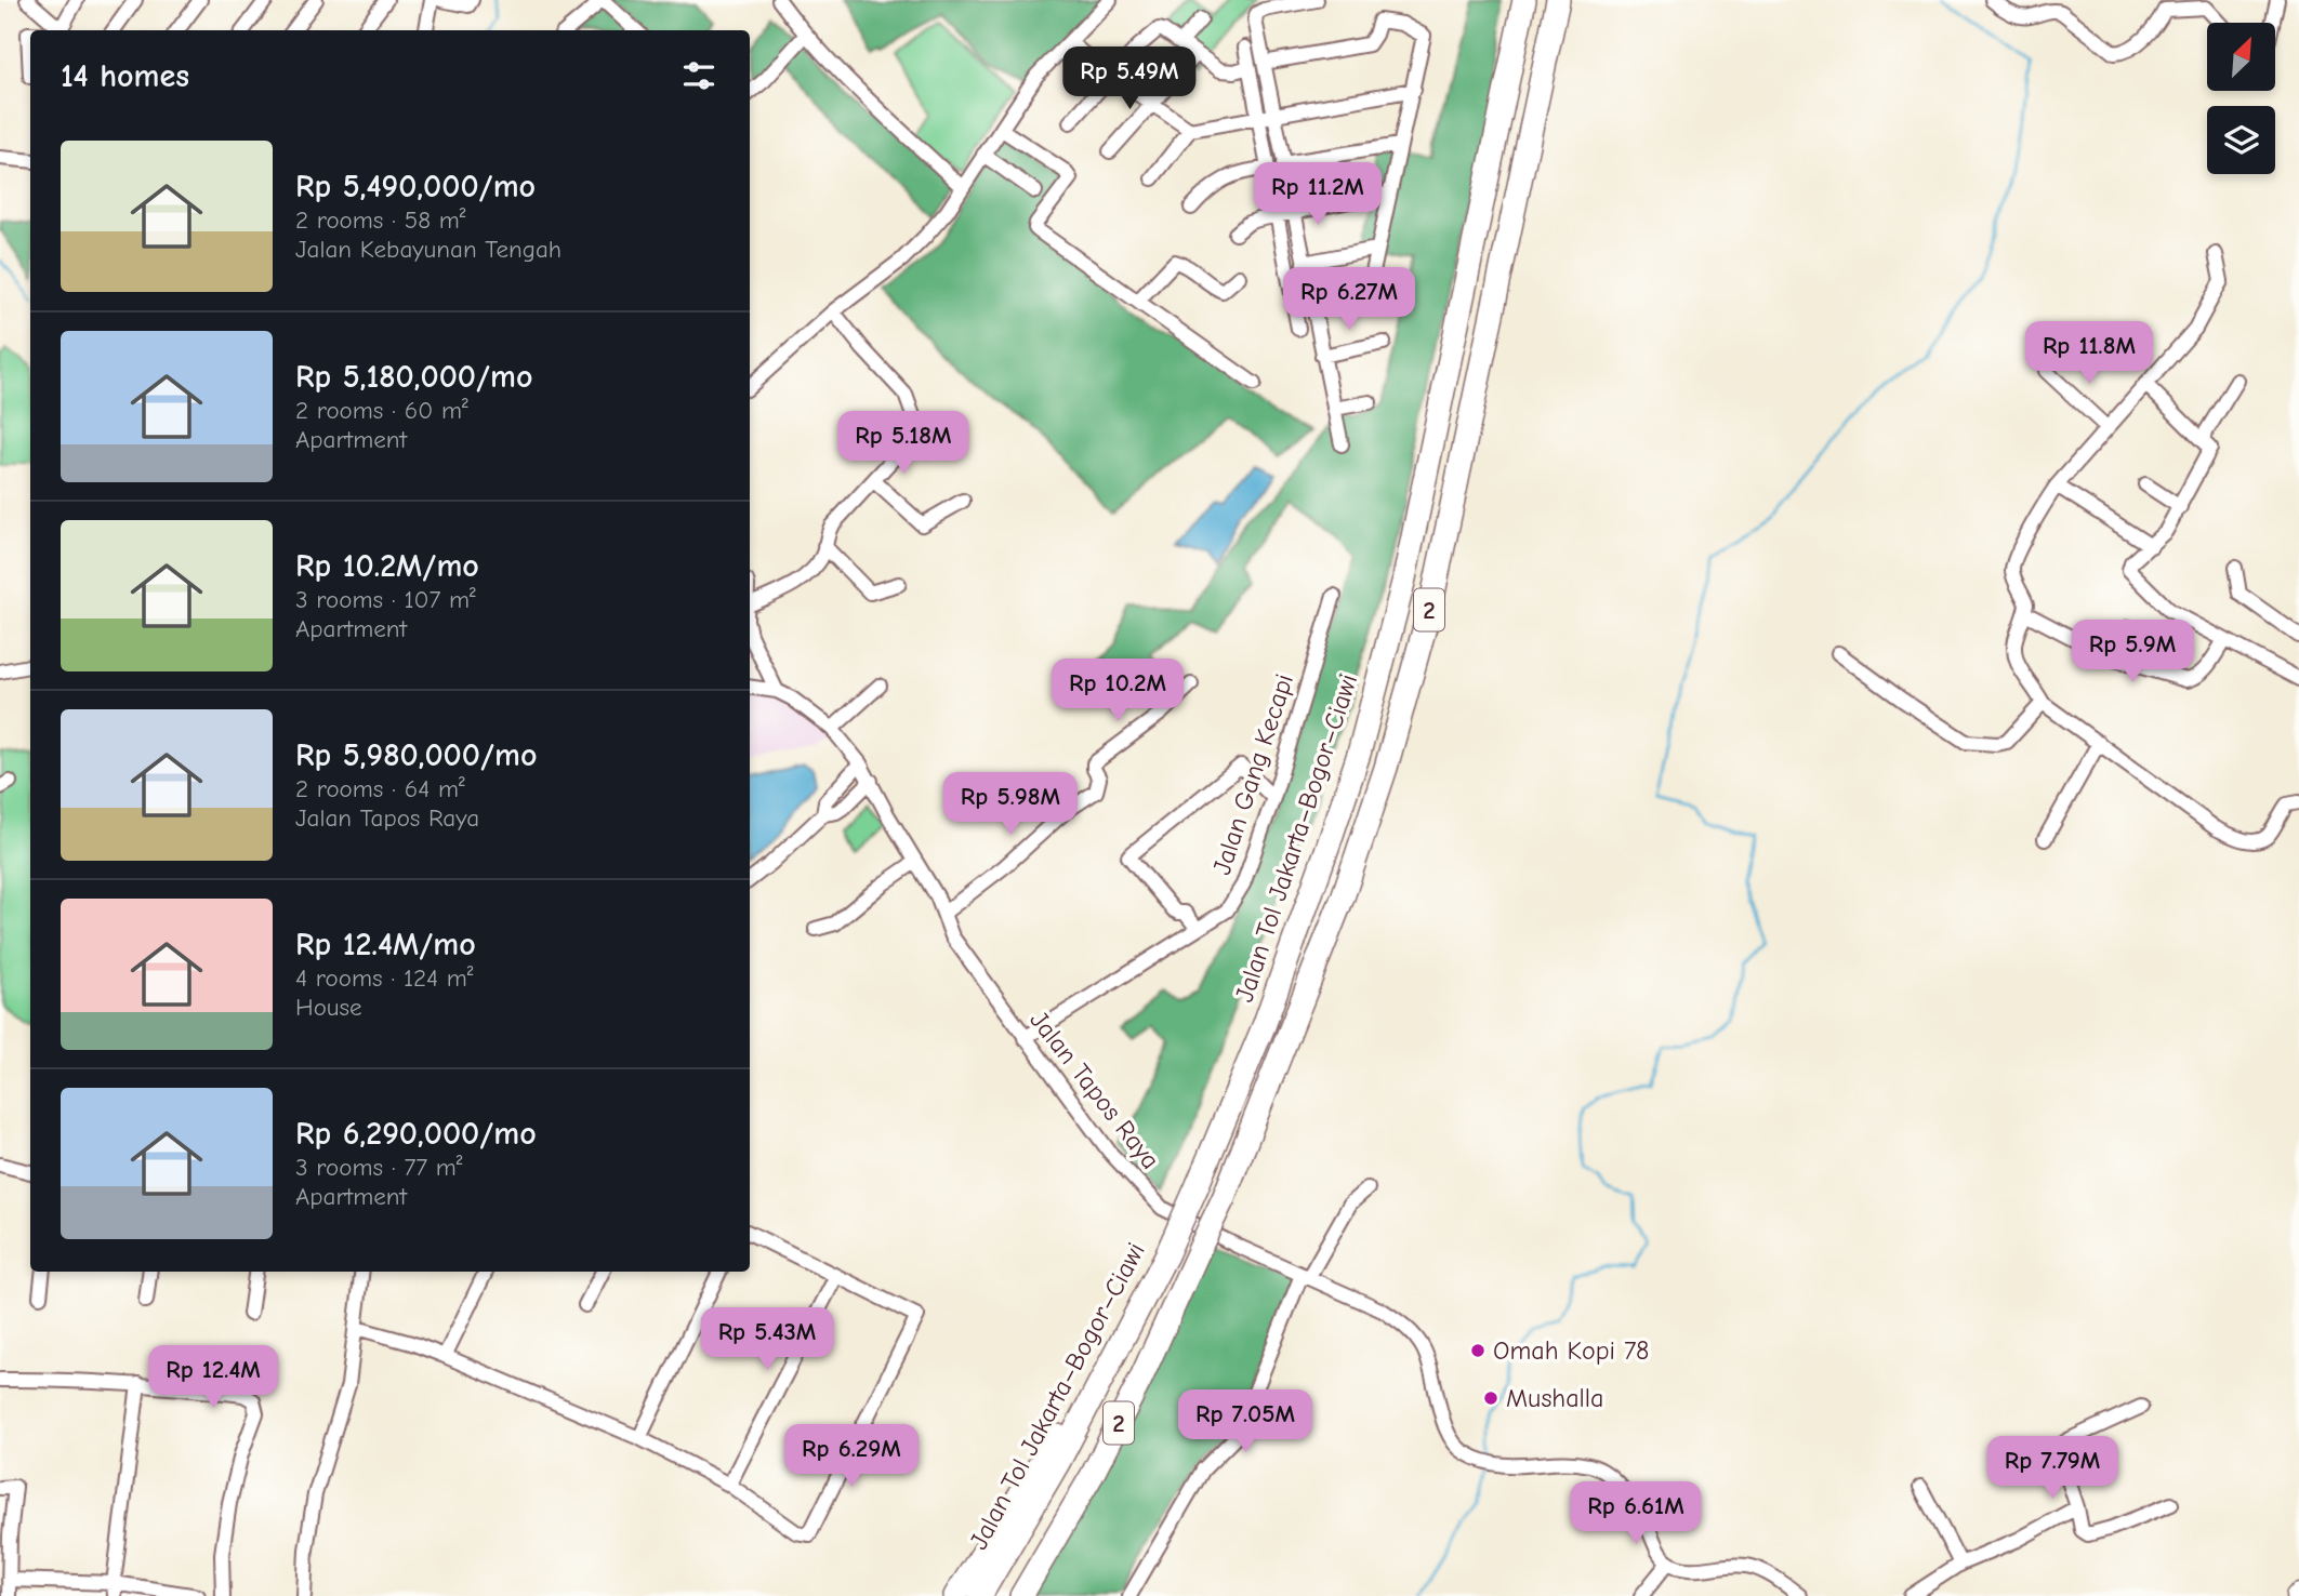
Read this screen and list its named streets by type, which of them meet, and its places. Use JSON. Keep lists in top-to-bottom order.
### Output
{
  "streets": {
    "highway": ["2", "Jalan Tol Jakarta–Bogor–Ciawi"],
    "street": ["Jalan Gang Kecapi", "Jalan Tapos Raya"]
  },
  "crossings": [
    ["Jalan Gang Kecapi", "Jalan Tapos Raya"]
  ],
  "places": ["Omah Kopi 78", "Mushalla"],
  "north": "top right",
  "page": {
    "heading": "14 homes",
    "price": [
      "Rp 5.49M",
      "Rp 11.2M",
      "Rp 6.27M",
      "Rp 11.8M",
      "Rp 5.18M",
      "Rp 5.9M",
      "Rp 10.2M",
      "Rp 5.98M",
      "Rp 5.43M",
      "Rp 12.4M",
      "Rp 7.05M",
      "Rp 6.29M",
      "Rp 7.79M",
      "Rp 6.61M"
    ],
    "list": [
      {
        "name": "Rp 5,490,000/mo",
        "note": "2 rooms · 58 m² · Jalan Kebayunan Tengah"
      },
      {
        "name": "Rp 5,180,000/mo",
        "note": "2 rooms · 60 m² · Apartment"
      },
      {
        "name": "Rp 10.2M/mo",
        "note": "3 rooms · 107 m² · Apartment"
      },
      {
        "name": "Rp 5,980,000/mo",
        "note": "2 rooms · 64 m² · Jalan Tapos Raya"
      },
      {
        "name": "Rp 12.4M/mo",
        "note": "4 rooms · 124 m² · House"
      },
      {
        "name": "Rp 6,290,000/mo",
        "note": "3 rooms · 77 m² · Apartment"
      }
    ]
  }
}
